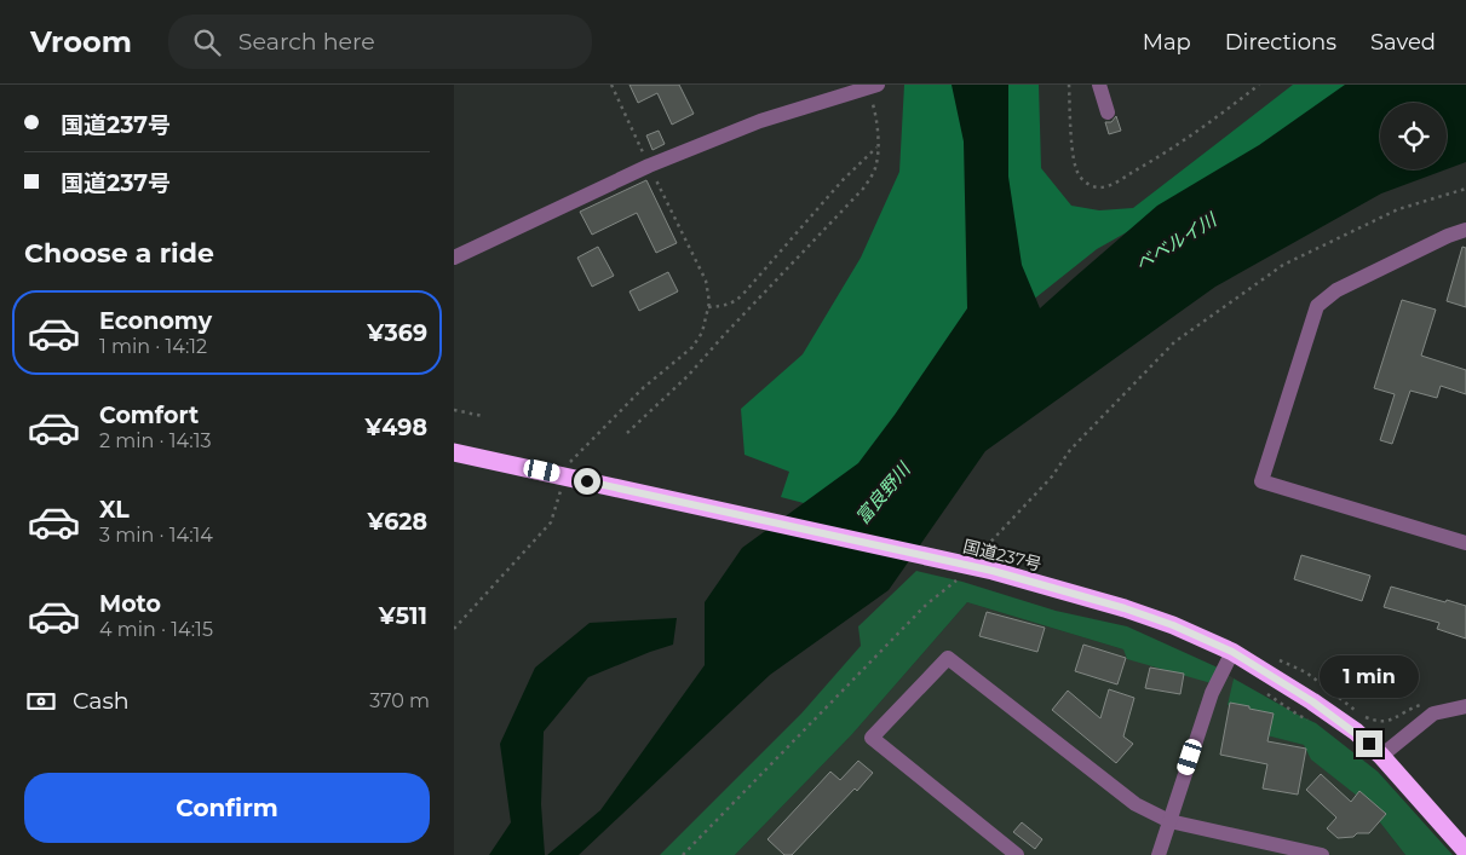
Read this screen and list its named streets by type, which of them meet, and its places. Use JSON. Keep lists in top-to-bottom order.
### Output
{
  "streets": {
    "highway": ["国道237号"]
  },
  "water": ["ベベルイ川", "富良野川"],
  "page": {
    "header": "Vroom",
    "search": "Search here",
    "nav": ["Map", "Directions", "Saved"],
    "banner": ["国道237号", "国道237号"],
    "heading": "Choose a ride",
    "list": [
      {
        "name": "Economy",
        "note": "1 min · 14:12",
        "value": "¥369"
      },
      {
        "name": "Comfort",
        "note": "2 min · 14:13",
        "value": "¥498"
      },
      {
        "name": "XL",
        "note": "3 min · 14:14",
        "value": "¥628"
      },
      {
        "name": "Moto",
        "note": "4 min · 14:15",
        "value": "¥511"
      }
    ],
    "bubble": "1 min",
    "pay": ["Cash", "370 m"],
    "buttons": "Confirm"
  }
}
